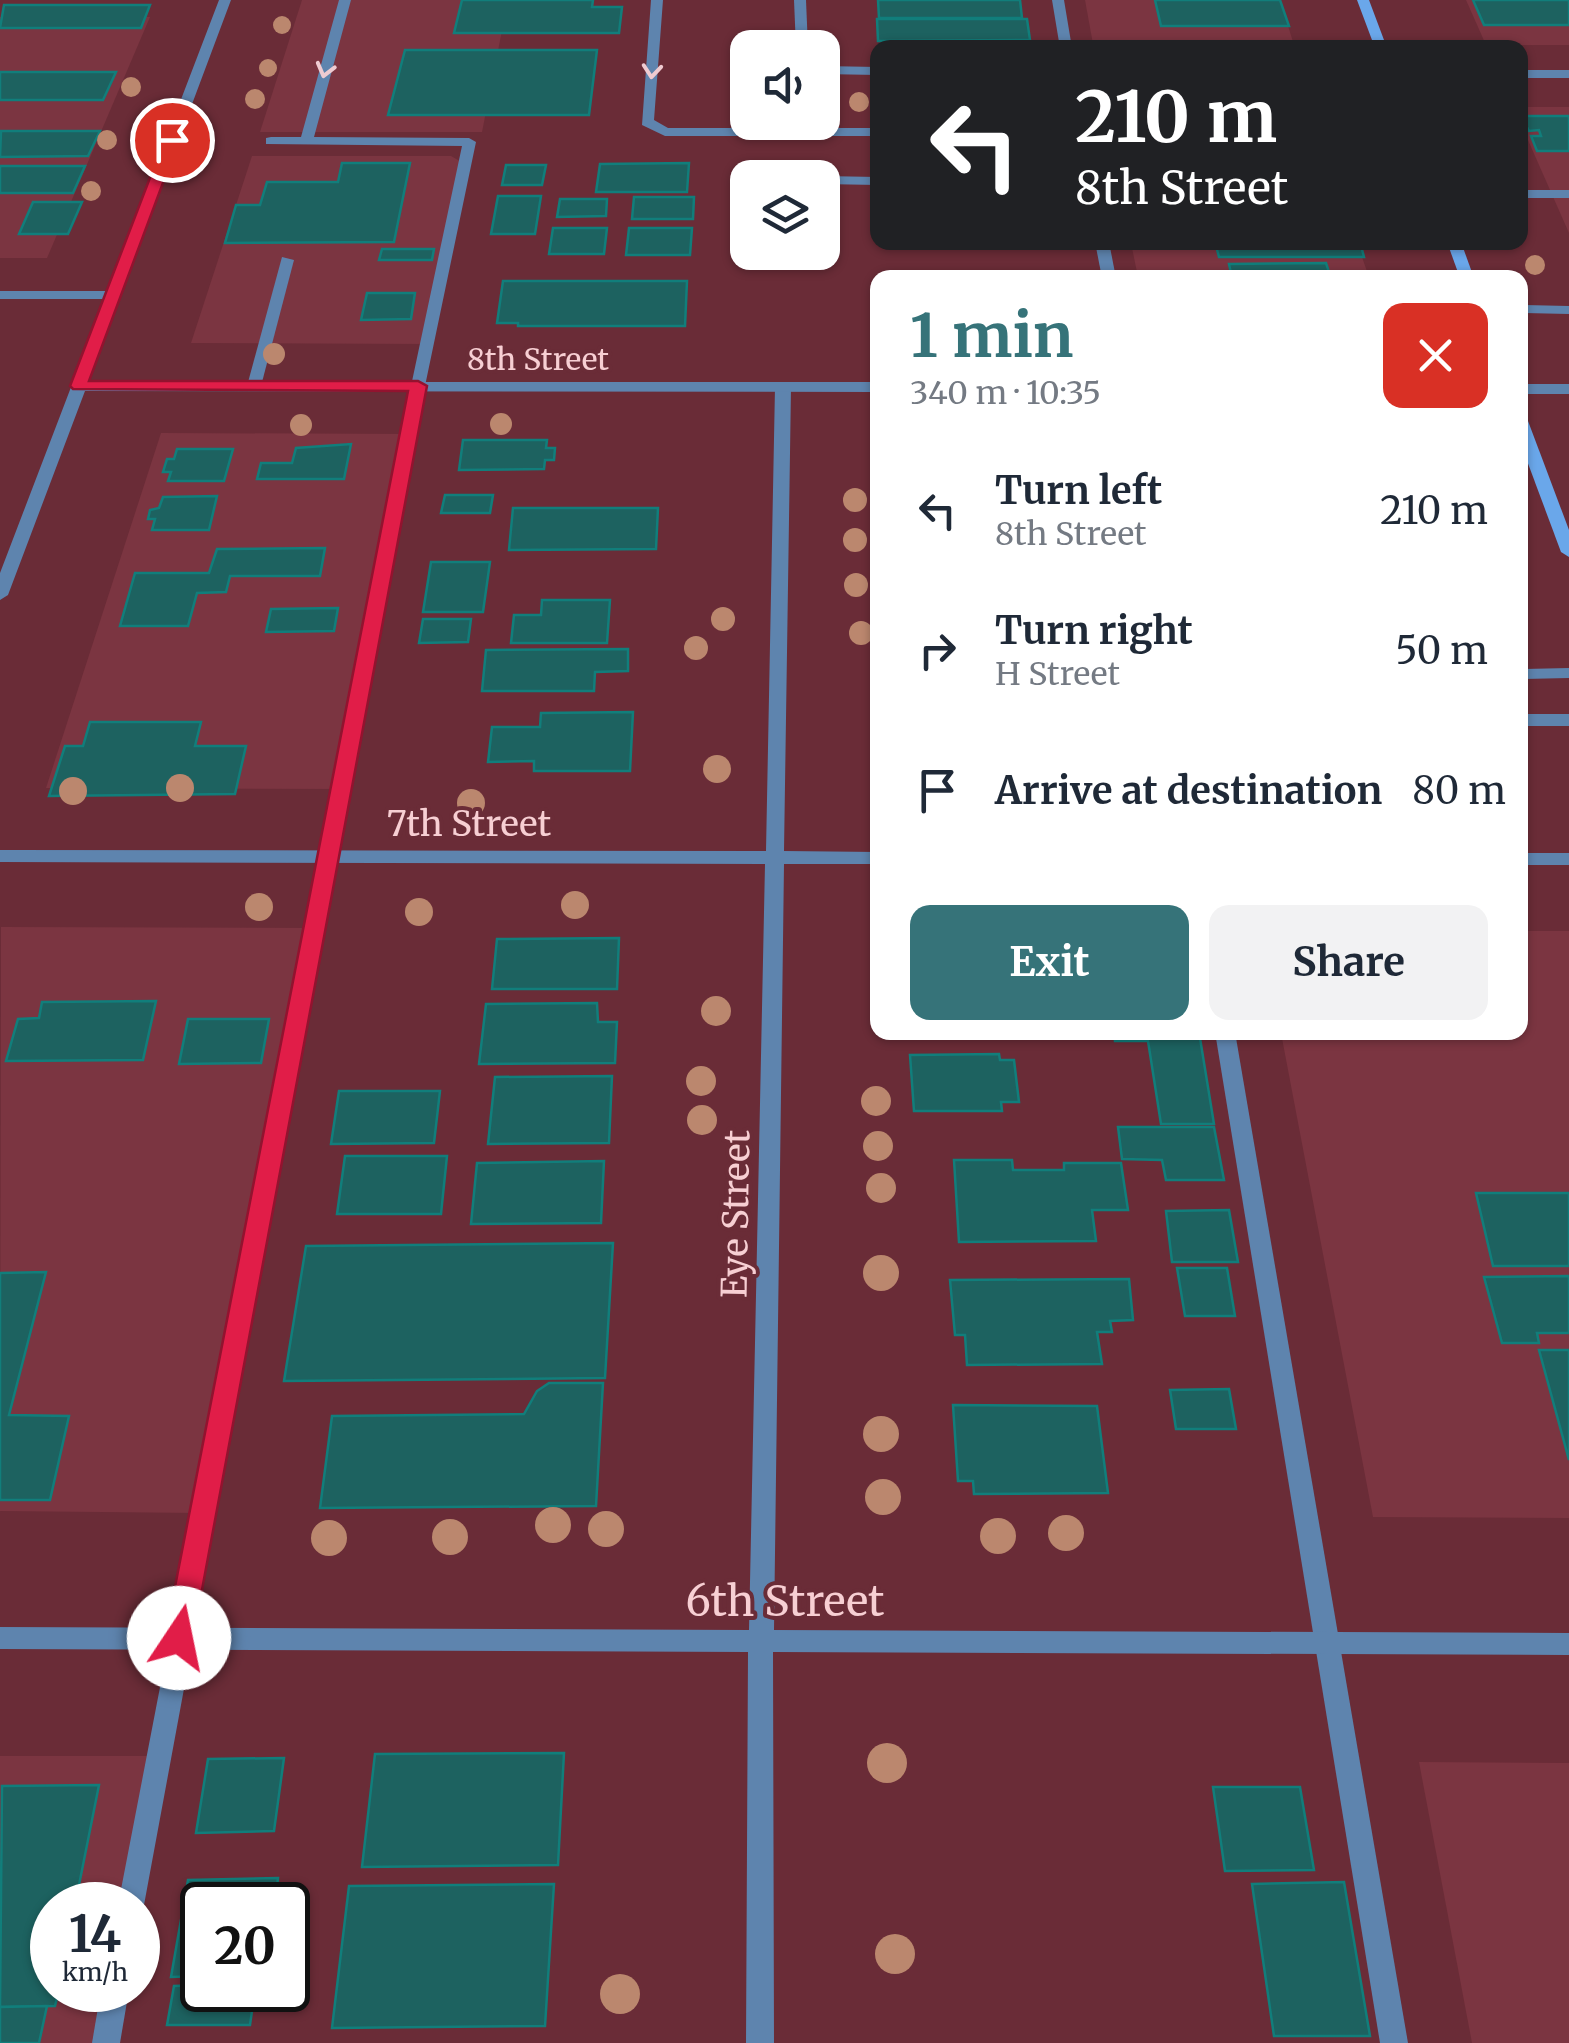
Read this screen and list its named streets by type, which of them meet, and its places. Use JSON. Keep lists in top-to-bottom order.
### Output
{
  "streets": {
    "street": [
      "8th Street",
      "7th Street",
      "Eye Street",
      "6th Street"
    ]
  },
  "crossings": [
    ["8th Street", "Eye Street"],
    ["7th Street", "Eye Street"],
    ["Eye Street", "6th Street"]
  ],
  "page": {
    "turn": ["210 m", "8th Street"],
    "heading": ["1 min", "340 m · 10:35"],
    "list": [
      {
        "name": "Turn left",
        "note": "8th Street",
        "value": "210 m"
      },
      {
        "name": "Turn right",
        "note": "H Street",
        "value": "50 m"
      },
      {
        "name": "Arrive at destination",
        "value": "80 m"
      }
    ],
    "buttons": ["Exit", "Share"],
    "speed": "14 km/h",
    "limit": "20"
  }
}
